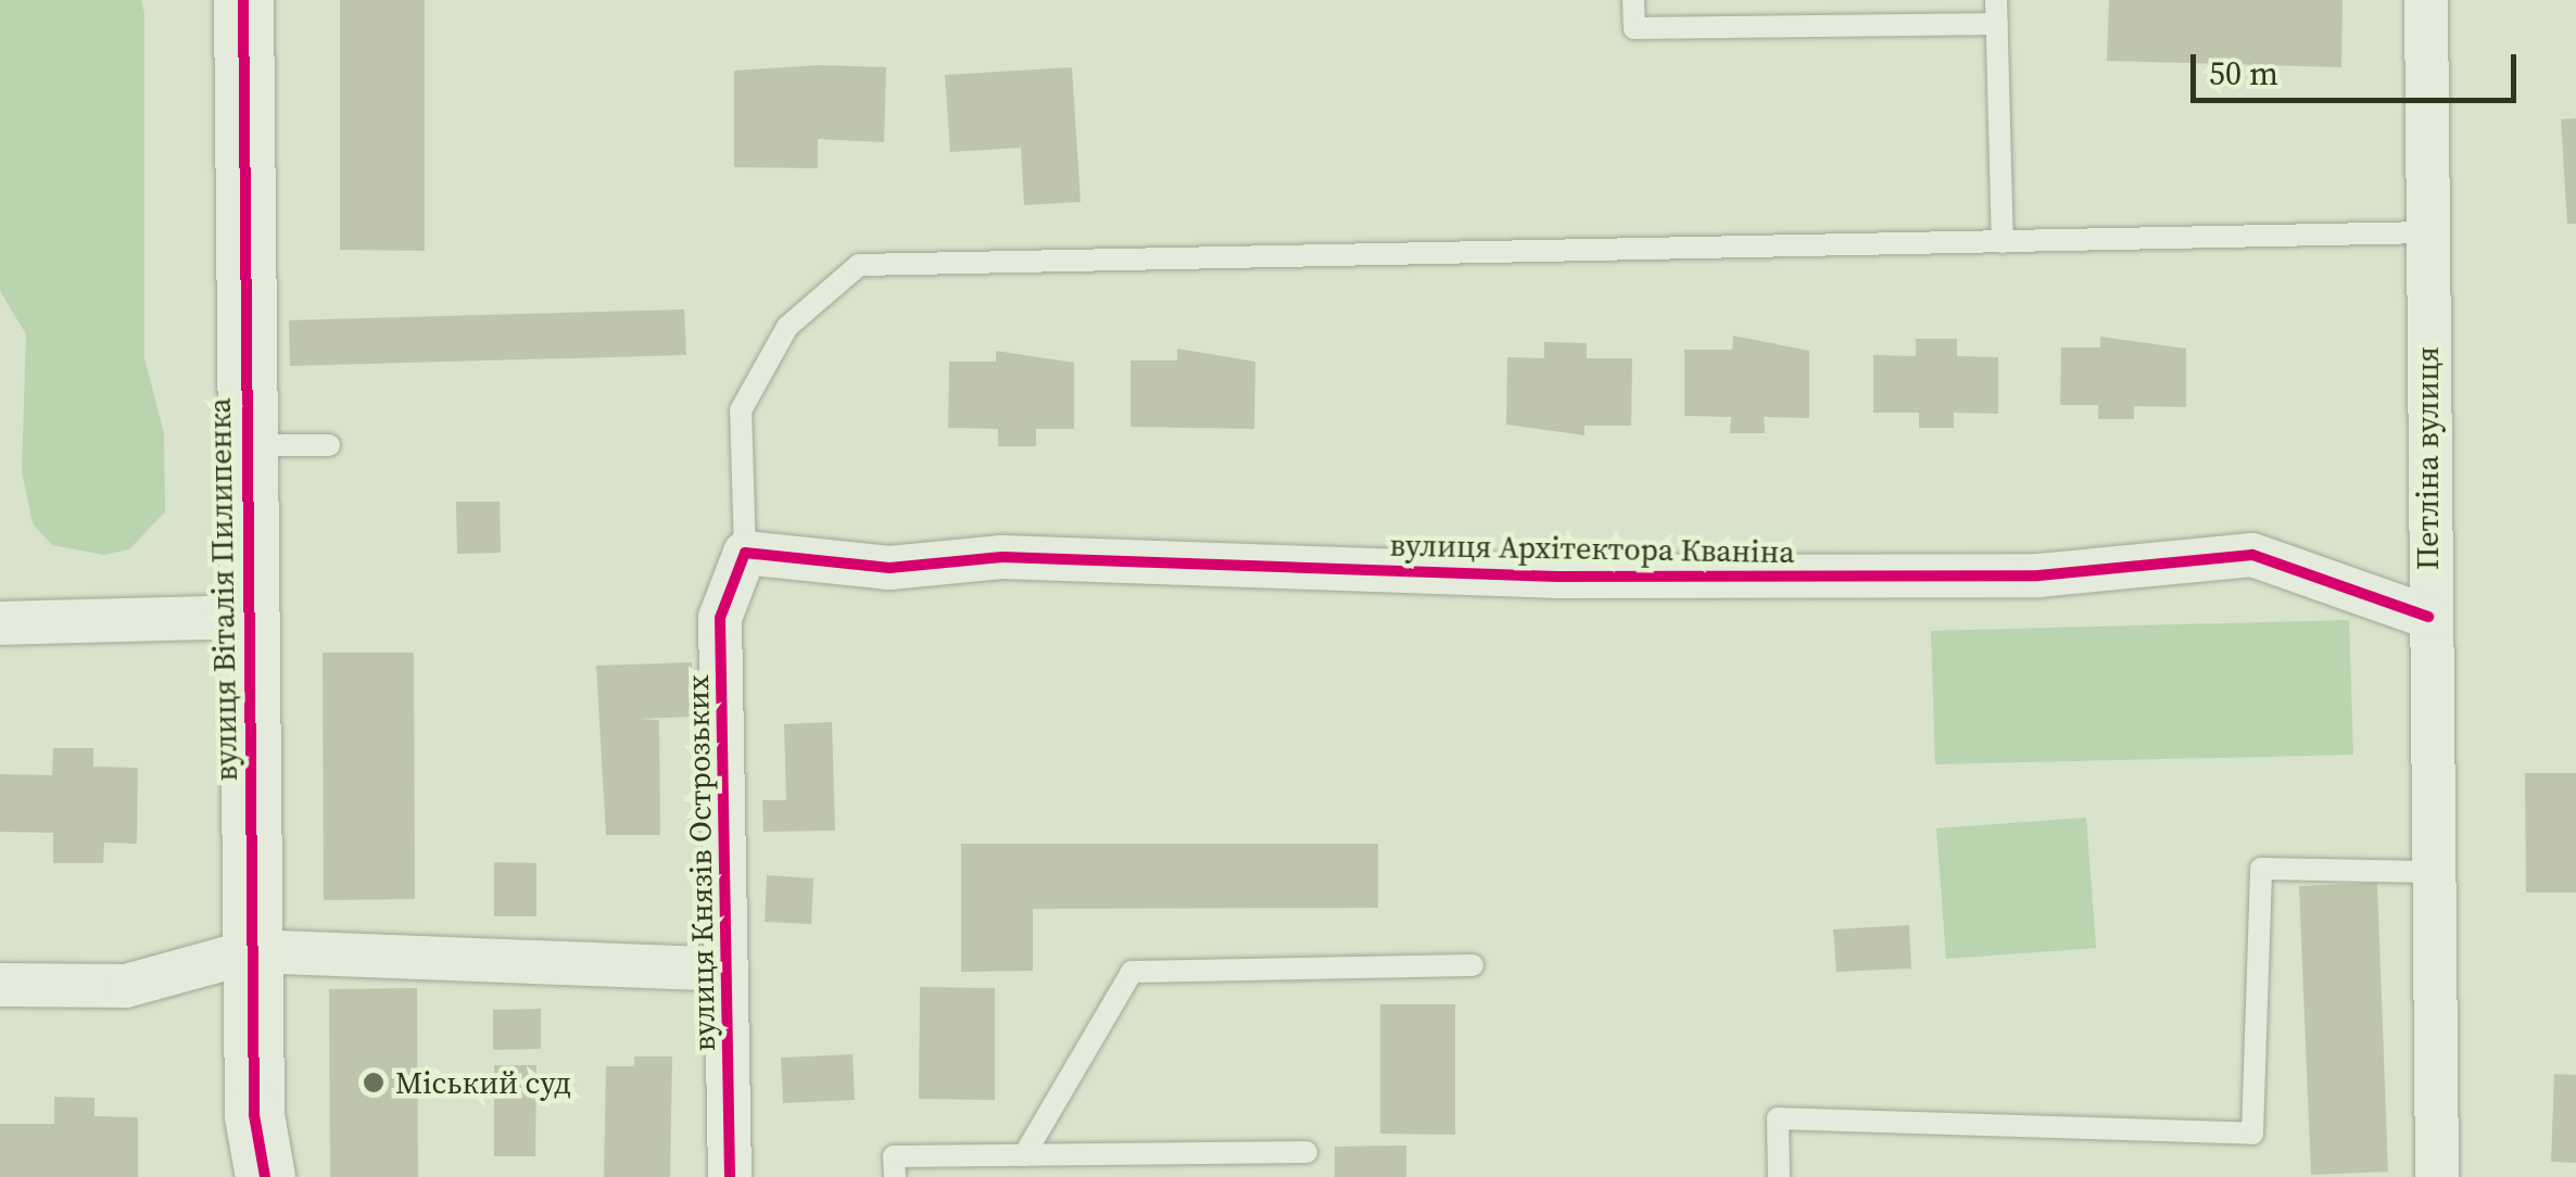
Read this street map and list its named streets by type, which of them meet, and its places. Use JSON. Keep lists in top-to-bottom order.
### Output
{
  "streets": {
    "street": [
      "Петліна вулиця",
      "вулиця Архітектора Кваніна",
      "вулиця Віталія Пилипенка",
      "вулиця Князів Острозьких"
    ]
  },
  "crossings": [
    ["Петліна вулиця", "вулиця Архітектора Кваніна"],
    ["вулиця Архітектора Кваніна", "вулиця Князів Острозьких"],
    ["вулиця Віталія Пилипенка", "вулиця Князів Острозьких"]
  ],
  "places": ["Міський суд"],
  "scale_bar": "50 m"
}
